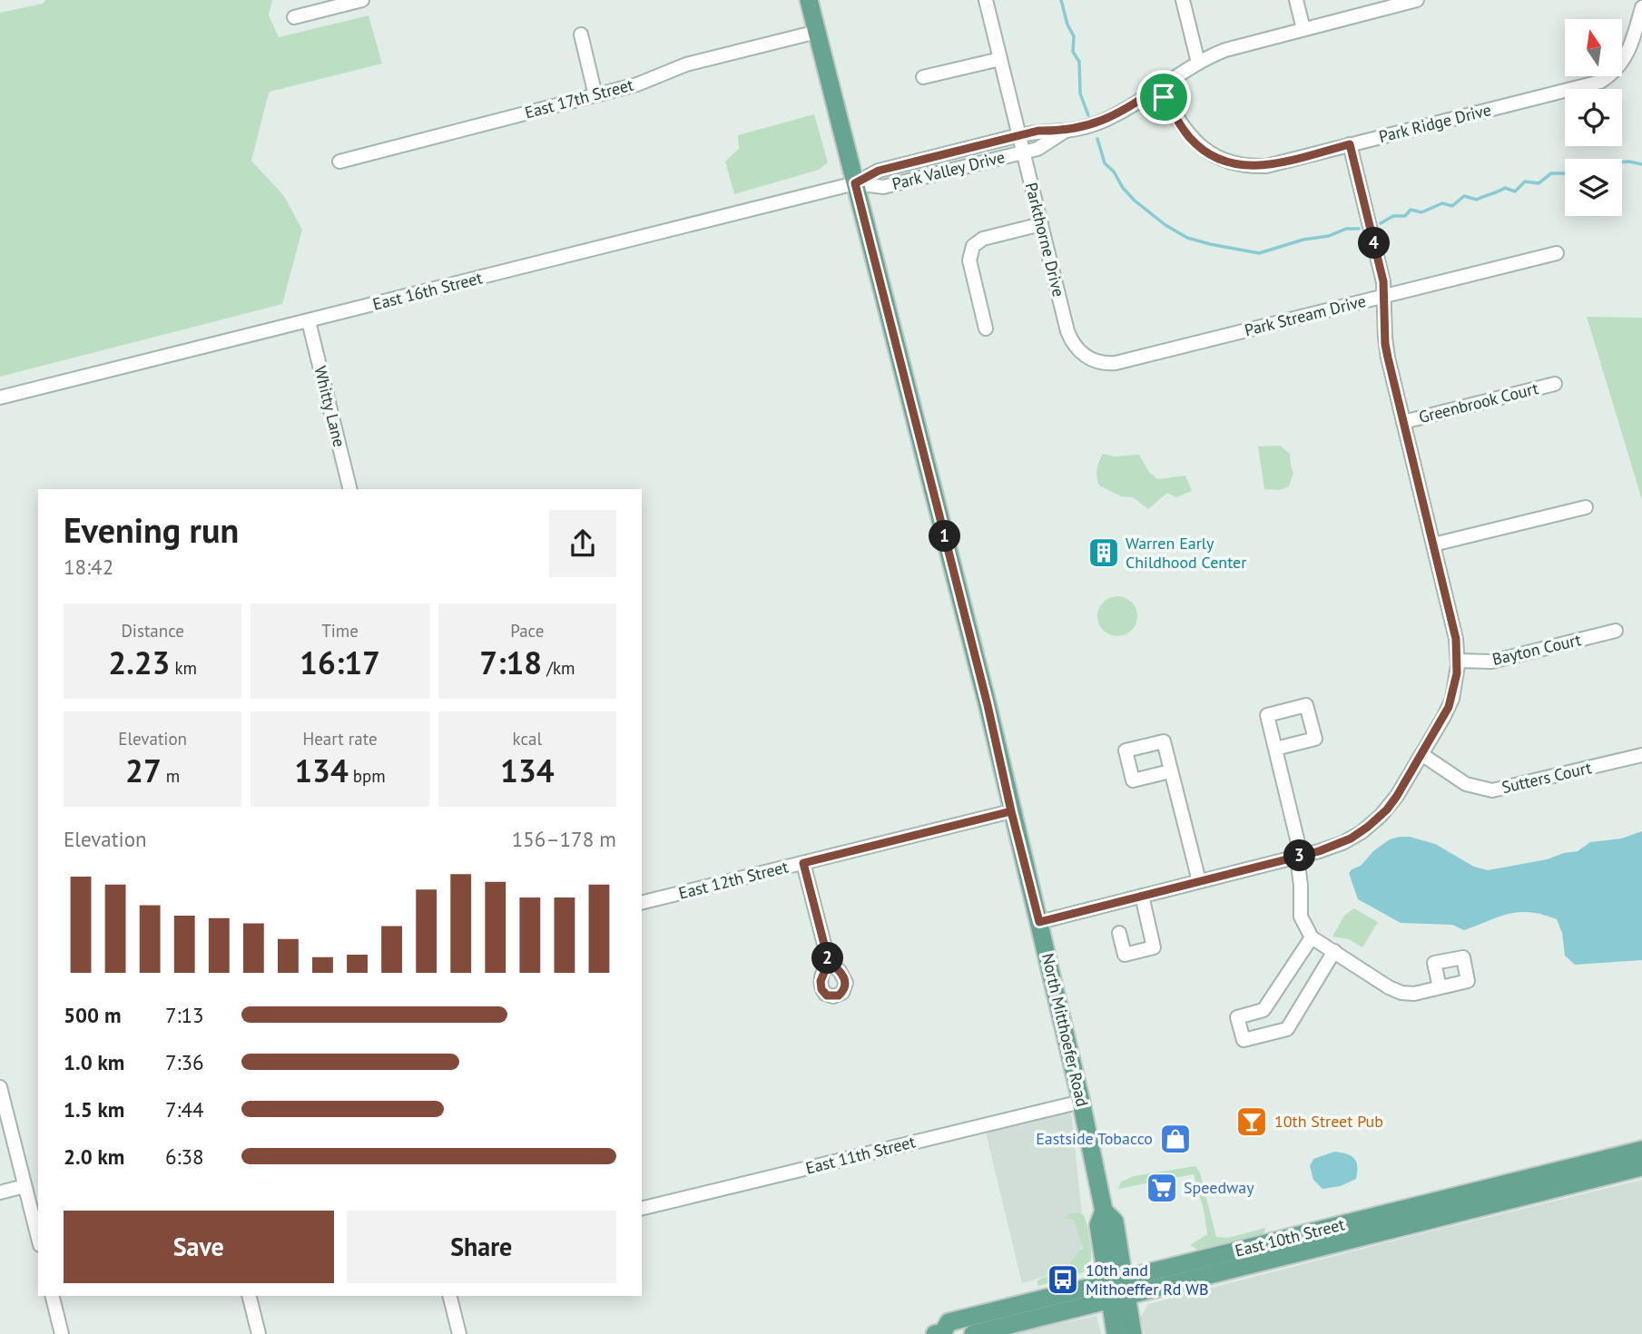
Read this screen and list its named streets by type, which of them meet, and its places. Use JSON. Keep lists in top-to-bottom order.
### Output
{
  "streets": {
    "main road": ["North Mitthoefer Road", "East 10th Street"],
    "street": [
      "East 17th Street",
      "Park Ridge Drive",
      "Park Valley Drive",
      "Parkthorne Drive",
      "East 16th Street",
      "Park Stream Drive",
      "Greenbrook Court",
      "Whitty Lane",
      "Bayton Court",
      "Sutters Court",
      "East 12th Street",
      "East 11th Street"
    ]
  },
  "crossings": [
    ["East 17th Street", "North Mitthoefer Road"],
    ["Park Ridge Drive", "Park Valley Drive"],
    ["Park Valley Drive", "Parkthorne Drive"],
    ["Park Valley Drive", "East 16th Street"],
    ["Park Valley Drive", "North Mitthoefer Road"],
    ["Parkthorne Drive", "Park Stream Drive"],
    ["East 16th Street", "Whitty Lane"],
    ["East 16th Street", "North Mitthoefer Road"],
    ["East 12th Street", "North Mitthoefer Road"],
    ["North Mitthoefer Road", "East 11th Street"],
    ["North Mitthoefer Road", "East 10th Street"]
  ],
  "places": {
    "building": ["Warren Early Childhood Center"],
    "bar": ["10th Street Pub"],
    "shop": ["Eastside Tobacco"],
    "supermarket": ["Speedway"],
    "bus stop": ["10th and Mithoeffer Rd WB"]
  },
  "north": "top",
  "page": {
    "pins": [
      "4",
      "1",
      "3",
      "2"
    ],
    "heading": ["Evening run", "18:42"],
    "stats": [
      ["Distance", "2.23 km"],
      ["Time", "16:17"],
      ["Pace", "7:18 /km"],
      ["Elevation", "27 m"],
      ["Heart rate", "134 bpm"],
      ["kcal", "134"]
    ],
    "chart": ["Elevation", "156–178 m"],
    "list": [
      {
        "name": "500 m",
        "note": "7:13"
      },
      {
        "name": "1.0 km",
        "note": "7:36"
      },
      {
        "name": "1.5 km",
        "note": "7:44"
      },
      {
        "name": "2.0 km",
        "note": "6:38"
      }
    ],
    "buttons": ["Save", "Share"]
  }
}
